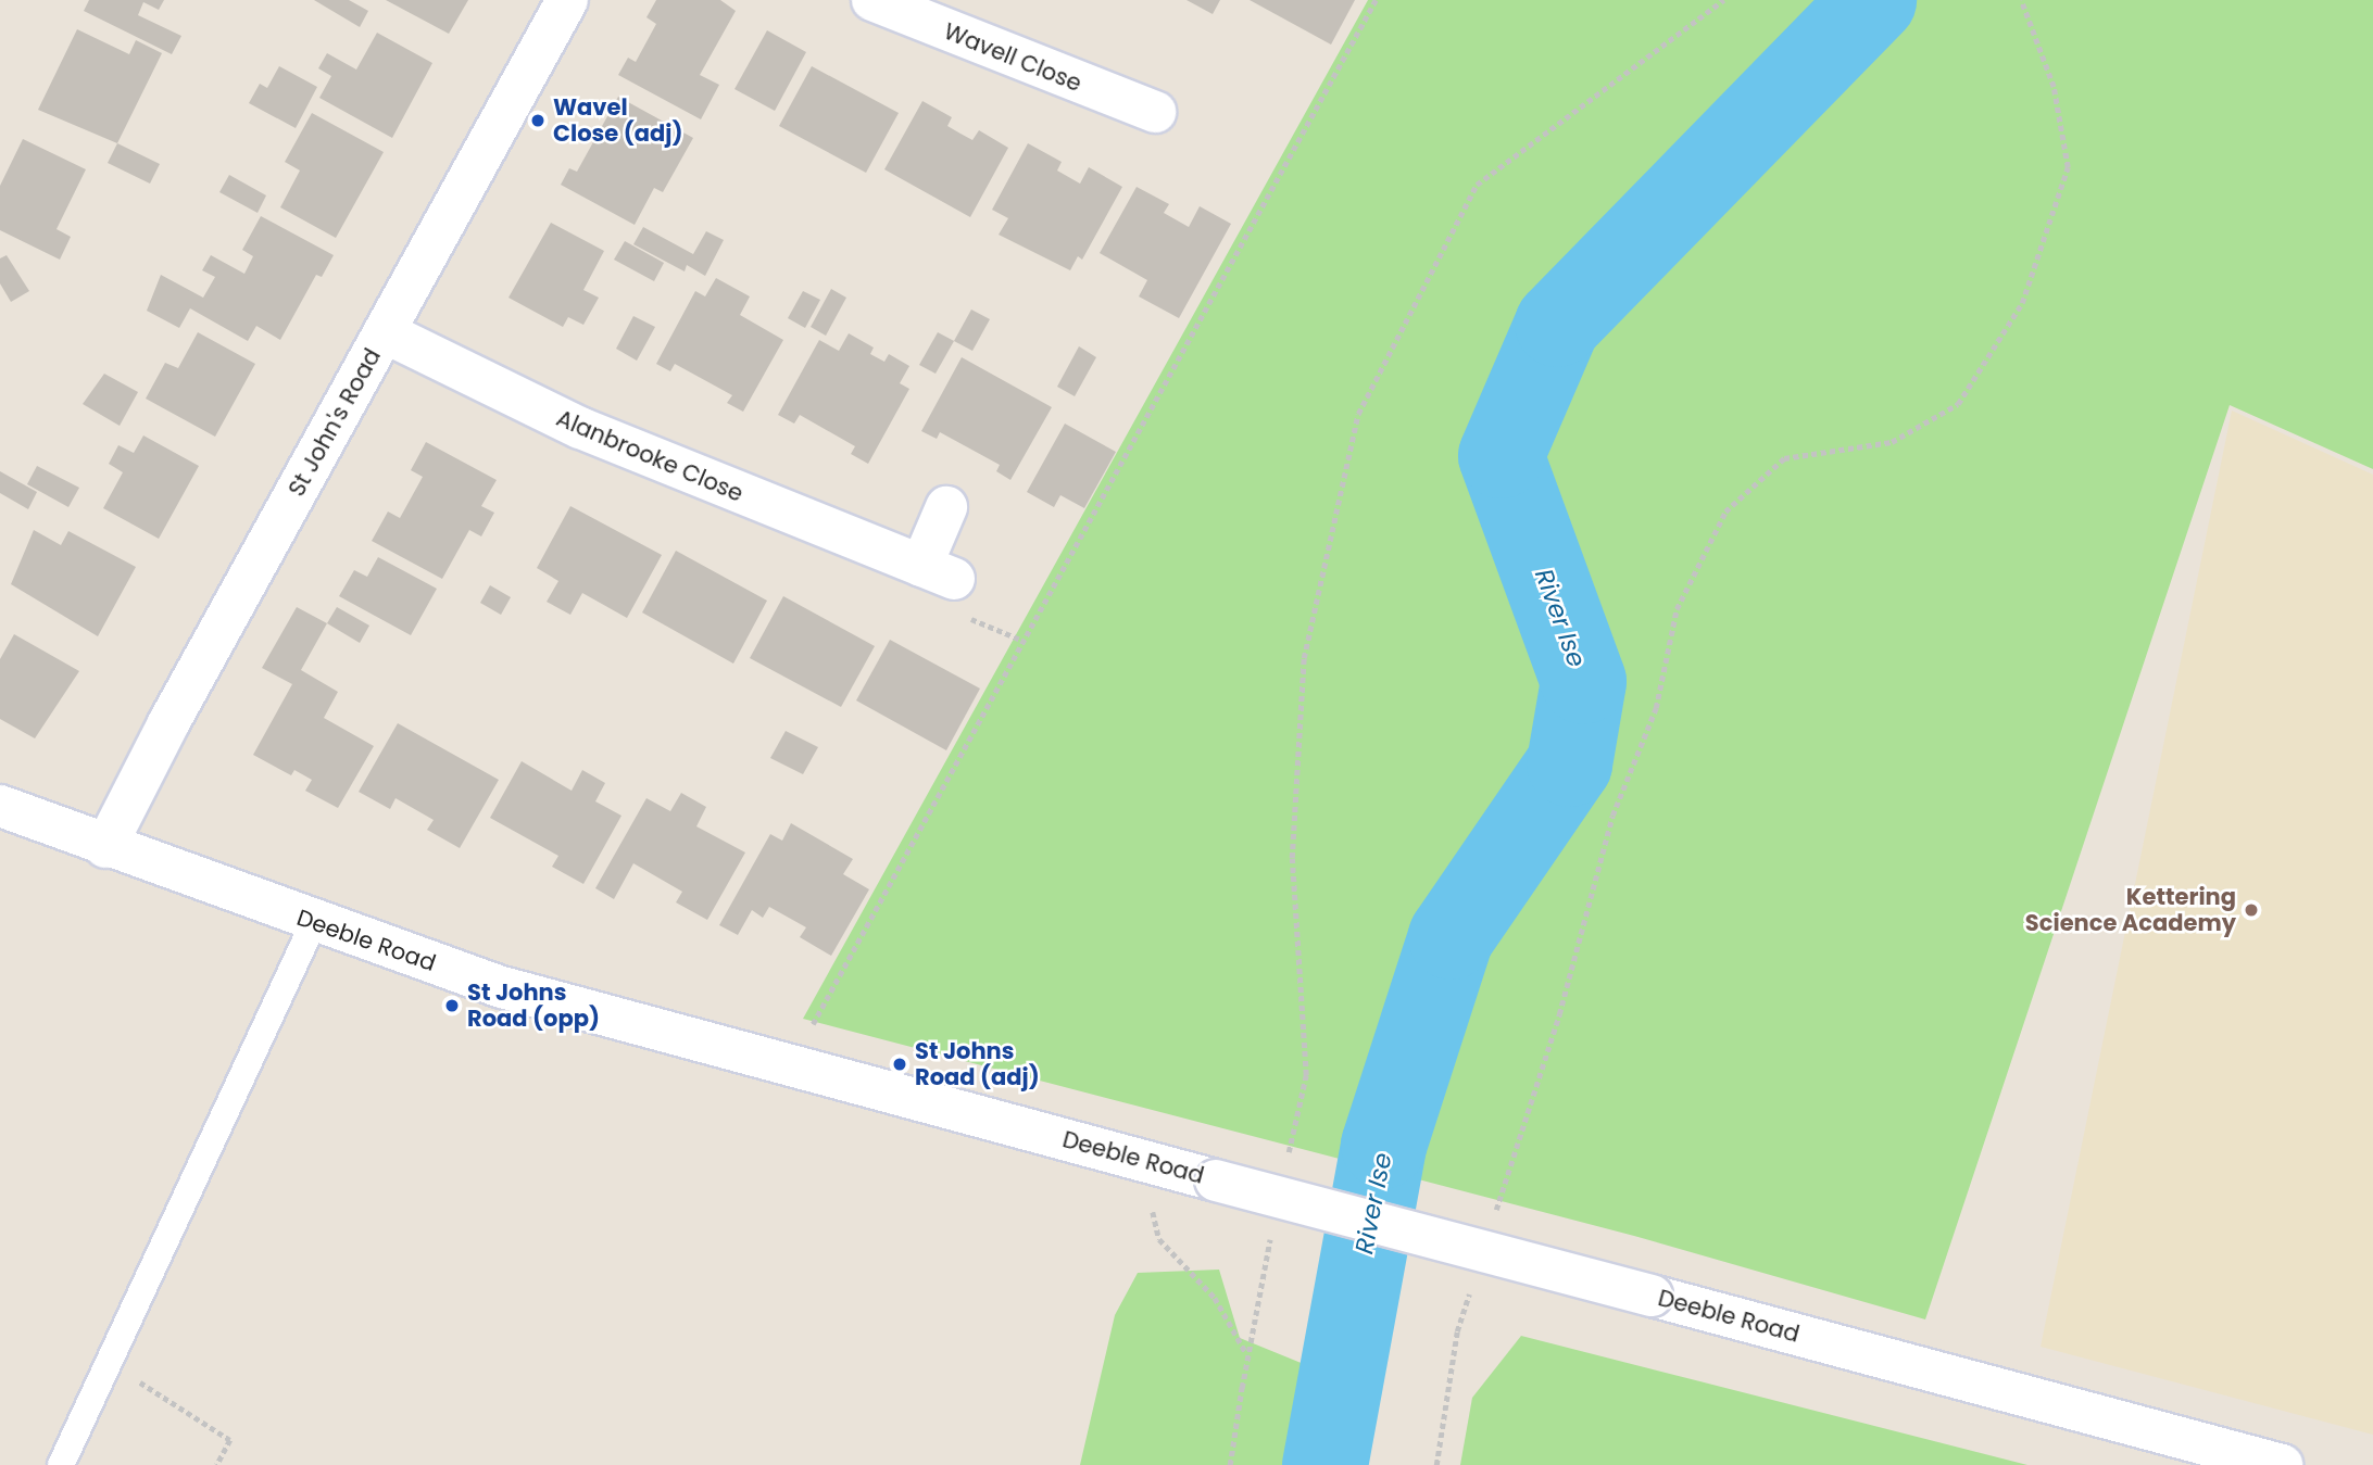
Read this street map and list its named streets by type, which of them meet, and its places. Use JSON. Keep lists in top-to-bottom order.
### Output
{
  "streets": {
    "street": [
      "Wavell Close",
      "St John's Road",
      "Alanbrooke Close",
      "Deeble Road"
    ]
  },
  "crossings": [
    ["St John's Road", "Alanbrooke Close"],
    ["St John's Road", "Deeble Road"]
  ],
  "water": ["River Ise"],
  "places": [
    "Wavel Close (adj)",
    "Kettering Science Academy",
    "St Johns Road (opp)",
    "St Johns Road (adj)"
  ]
}
